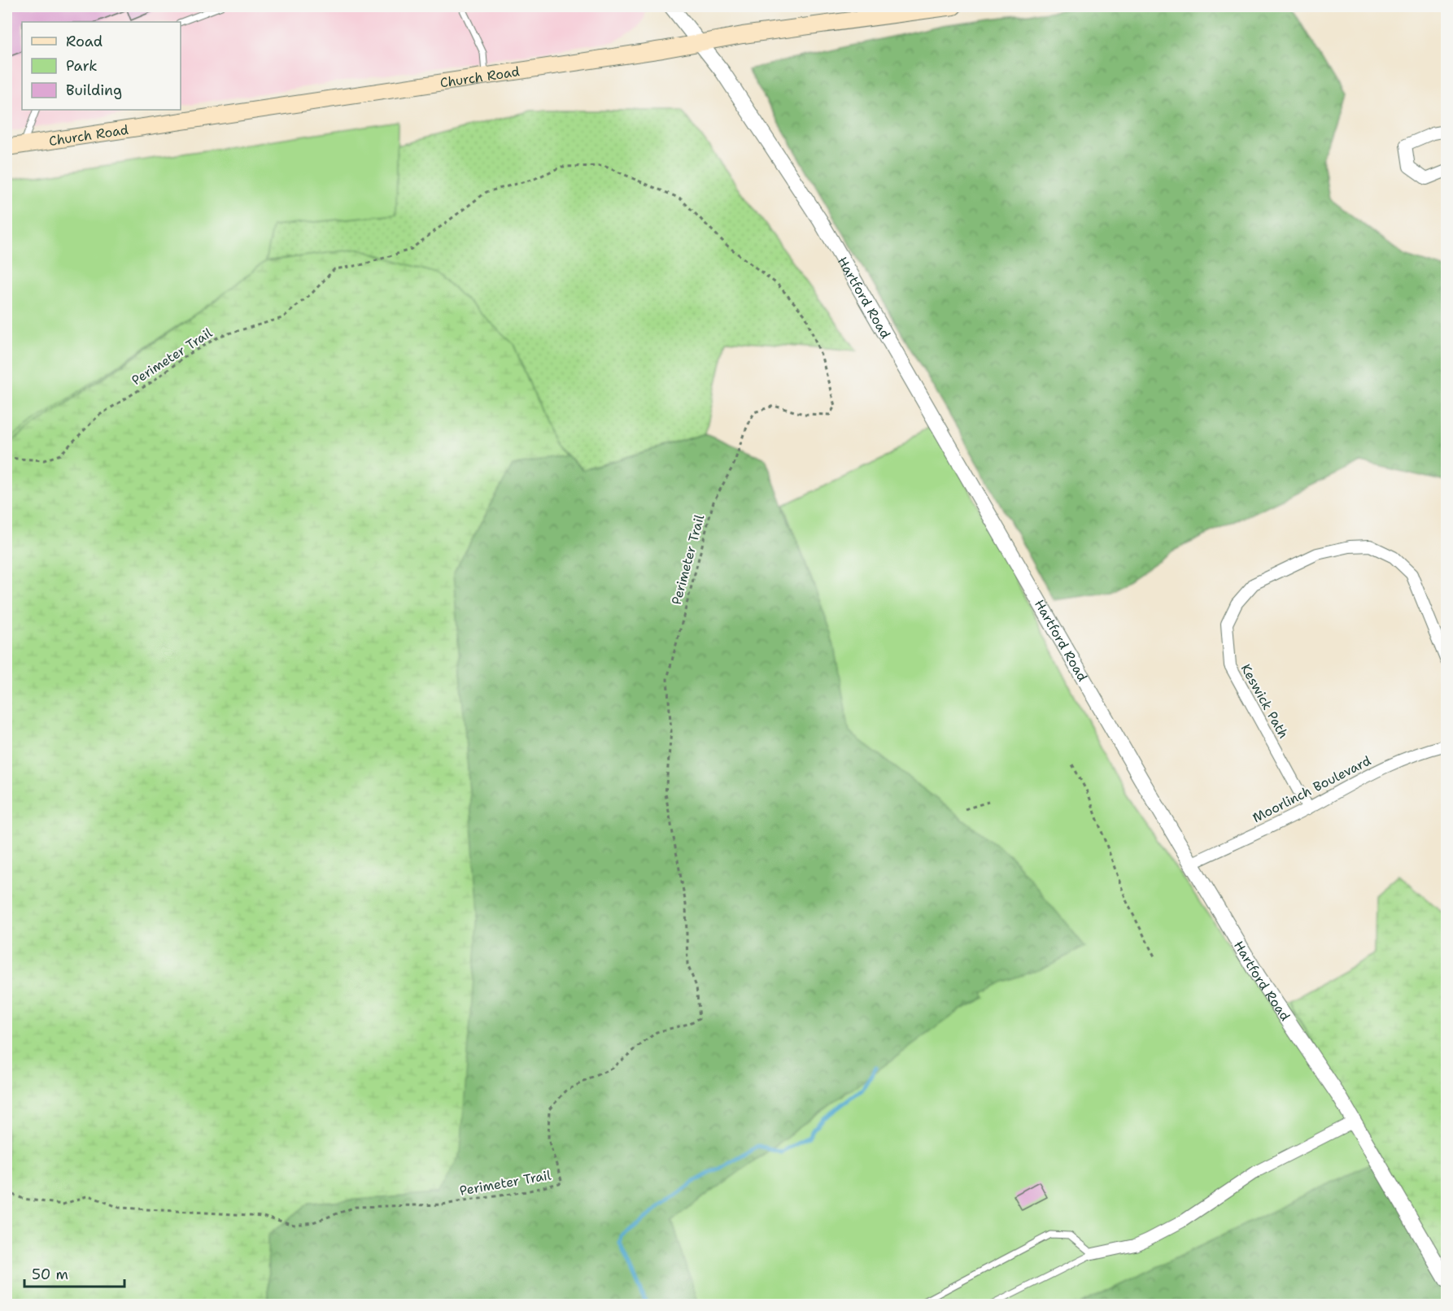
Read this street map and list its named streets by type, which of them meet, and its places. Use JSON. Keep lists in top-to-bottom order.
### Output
{
  "streets": {
    "main road": ["Church Road"],
    "street": ["Hartford Road", "Keswick Path", "Moorlinch Boulevard"],
    "path": ["Perimeter Trail"]
  },
  "crossings": [
    ["Church Road", "Hartford Road"],
    ["Hartford Road", "Moorlinch Boulevard"],
    ["Keswick Path", "Moorlinch Boulevard"]
  ],
  "legend": ["Road", "Park", "Building"],
  "scale_bar": "50 m"
}
